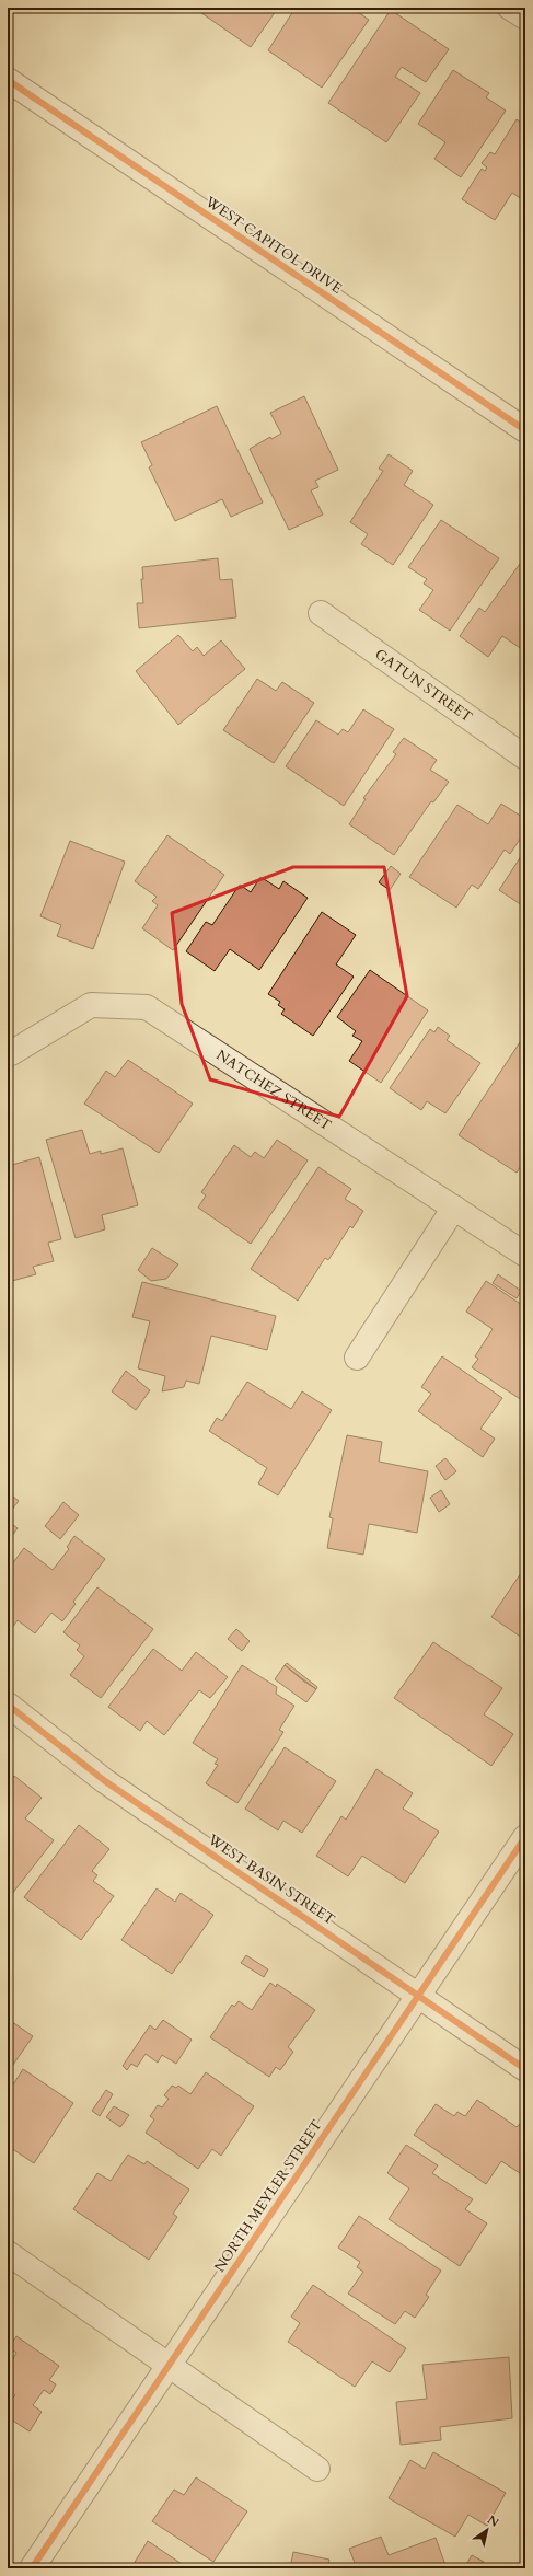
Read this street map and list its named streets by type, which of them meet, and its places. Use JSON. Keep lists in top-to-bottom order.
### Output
{
  "streets": {
    "street": [
      "WEST CAPITOL DRIVE",
      "GATUN STREET",
      "NATCHEZ STREET",
      "WEST BASIN STREET",
      "NORTH MEYLER STREET"
    ]
  },
  "crossings": [
    ["WEST BASIN STREET", "NORTH MEYLER STREET"]
  ],
  "north": "top right"
}
